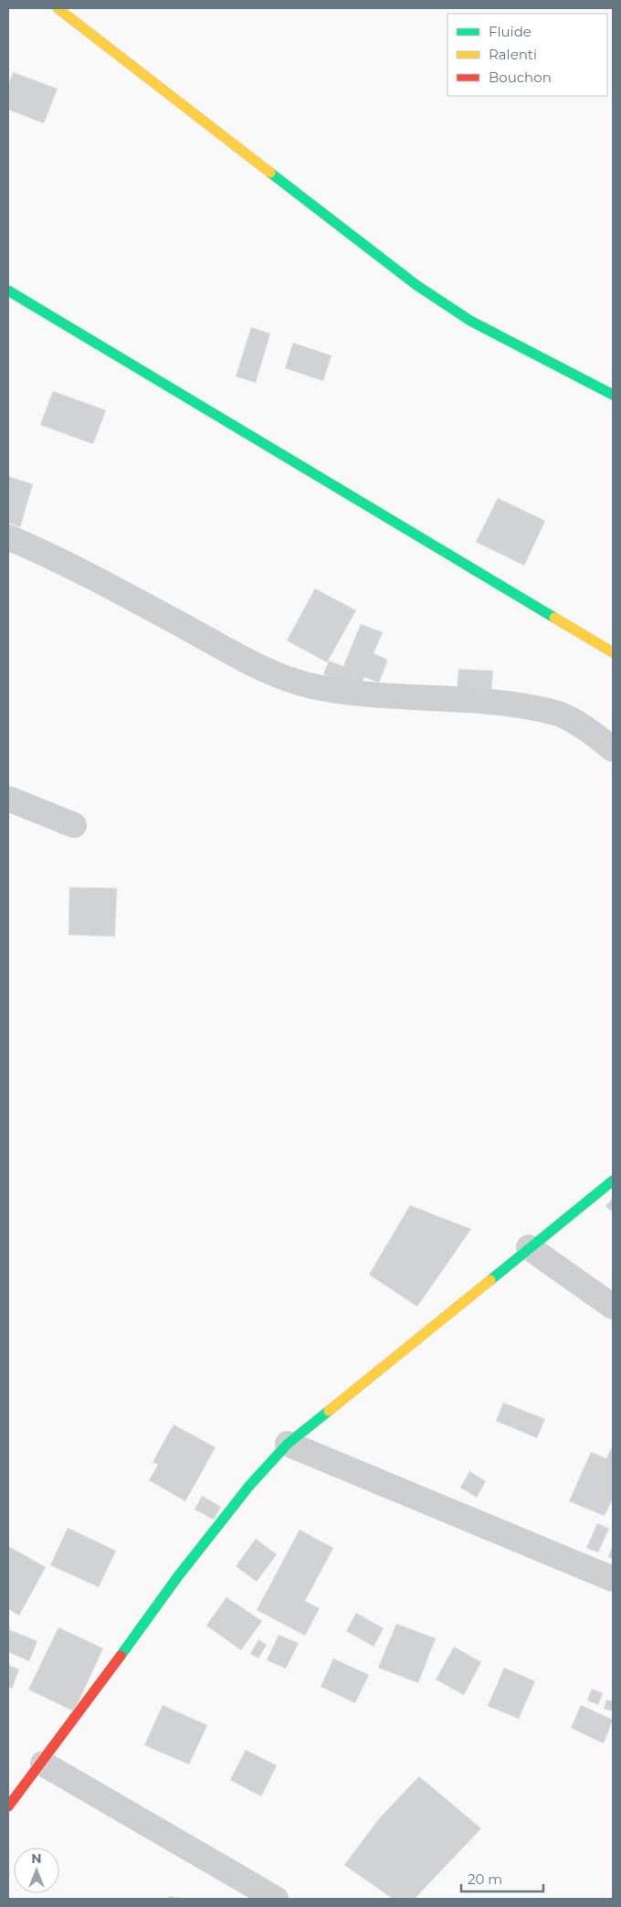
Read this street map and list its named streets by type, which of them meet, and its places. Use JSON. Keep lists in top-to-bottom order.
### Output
{
  "legend": ["Fluide", "Ralenti", "Bouchon"],
  "scale_bar": "20 m",
  "north": "top"
}
